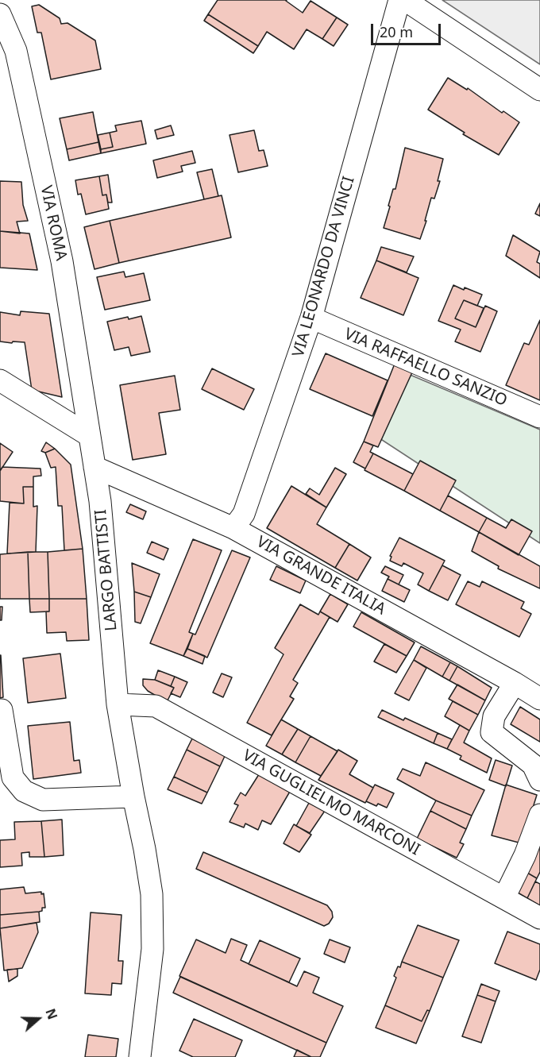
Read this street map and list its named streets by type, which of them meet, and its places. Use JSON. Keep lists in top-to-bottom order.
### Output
{
  "streets": {
    "street": [
      "VIA ROMA",
      "VIA LEONARDO DA VINCI",
      "VIA RAFFAELLO SANZIO",
      "LARGO BATTISTI",
      "VIA GRANDE ITALIA",
      "VIA GUGLIELMO MARCONI"
    ]
  },
  "crossings": [
    ["VIA ROMA", "LARGO BATTISTI"],
    ["VIA LEONARDO DA VINCI", "VIA RAFFAELLO SANZIO"],
    ["VIA LEONARDO DA VINCI", "VIA GRANDE ITALIA"],
    ["LARGO BATTISTI", "VIA GRANDE ITALIA"],
    ["LARGO BATTISTI", "VIA GUGLIELMO MARCONI"]
  ],
  "scale_bar": "20 m",
  "north": "right"
}
